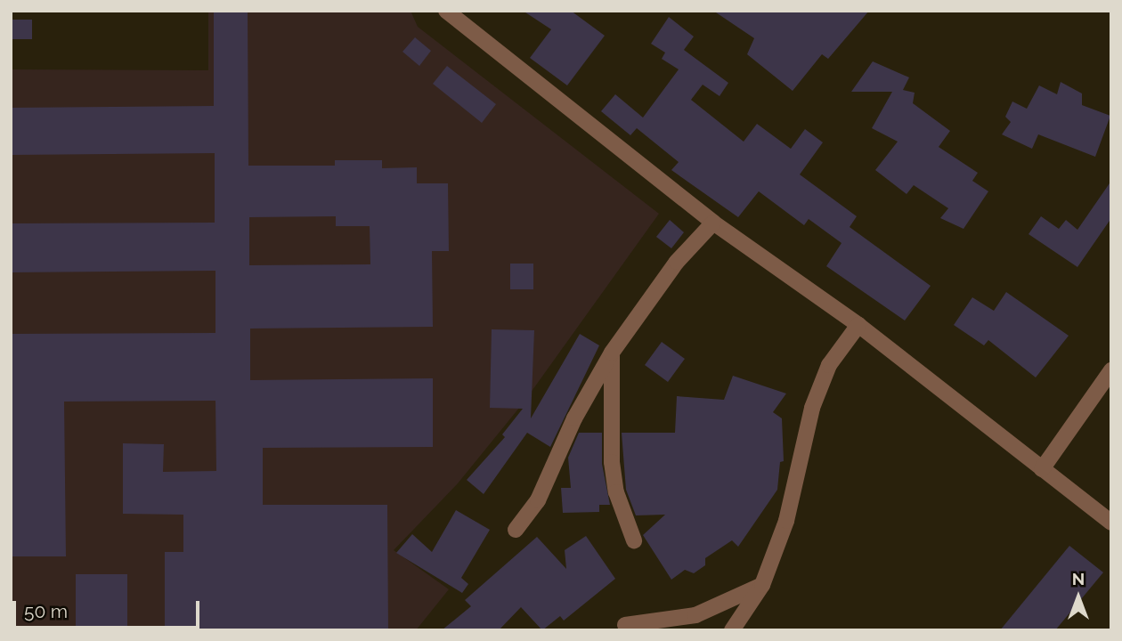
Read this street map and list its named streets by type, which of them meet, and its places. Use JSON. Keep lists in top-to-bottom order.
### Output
{
  "scale_bar": "50 m",
  "north": "top"
}
